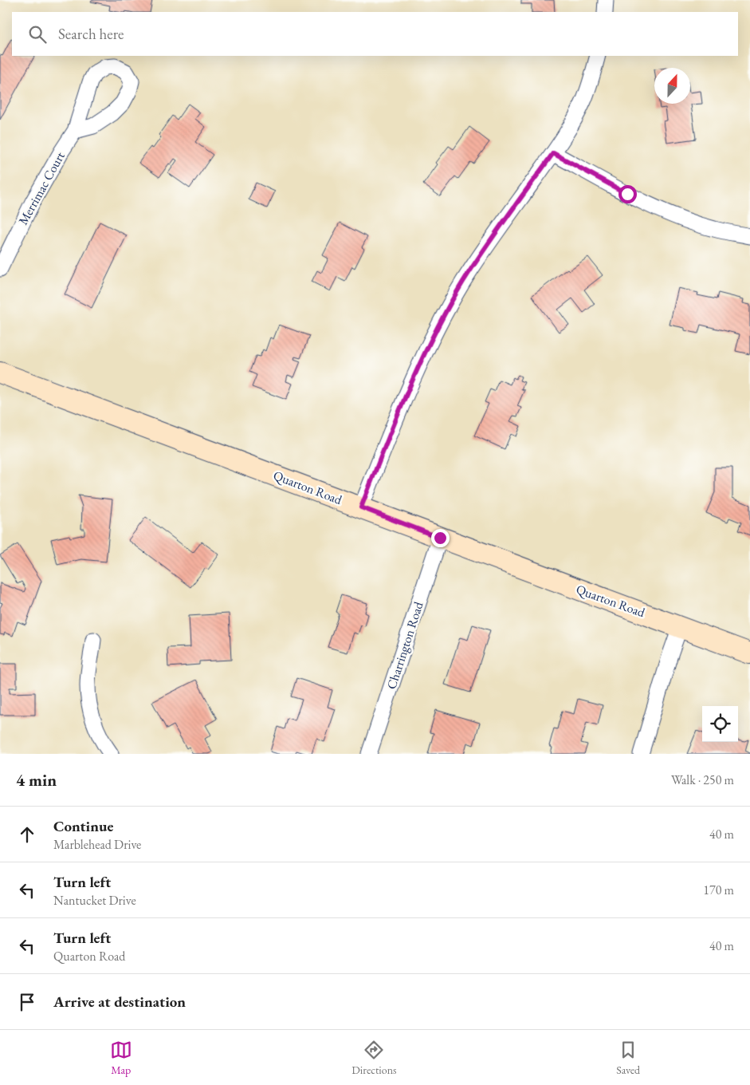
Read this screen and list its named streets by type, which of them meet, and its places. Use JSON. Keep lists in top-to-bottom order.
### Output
{
  "streets": {
    "street": ["Merrimac Court", "Quarton Road", "Charrington Road"]
  },
  "crossings": [
    ["Quarton Road", "Charrington Road"]
  ],
  "north": "top",
  "page": {
    "search": "Search here",
    "heading": ["4 min", "Walk · 250 m"],
    "list": [
      ["Continue", "Marblehead Drive", "40 m"],
      ["Turn left", "Nantucket Drive", "170 m"],
      ["Turn left", "Quarton Road", "40 m"],
      "Arrive at destination"
    ],
    "nav": ["Map", "Directions", "Saved"]
  }
}
